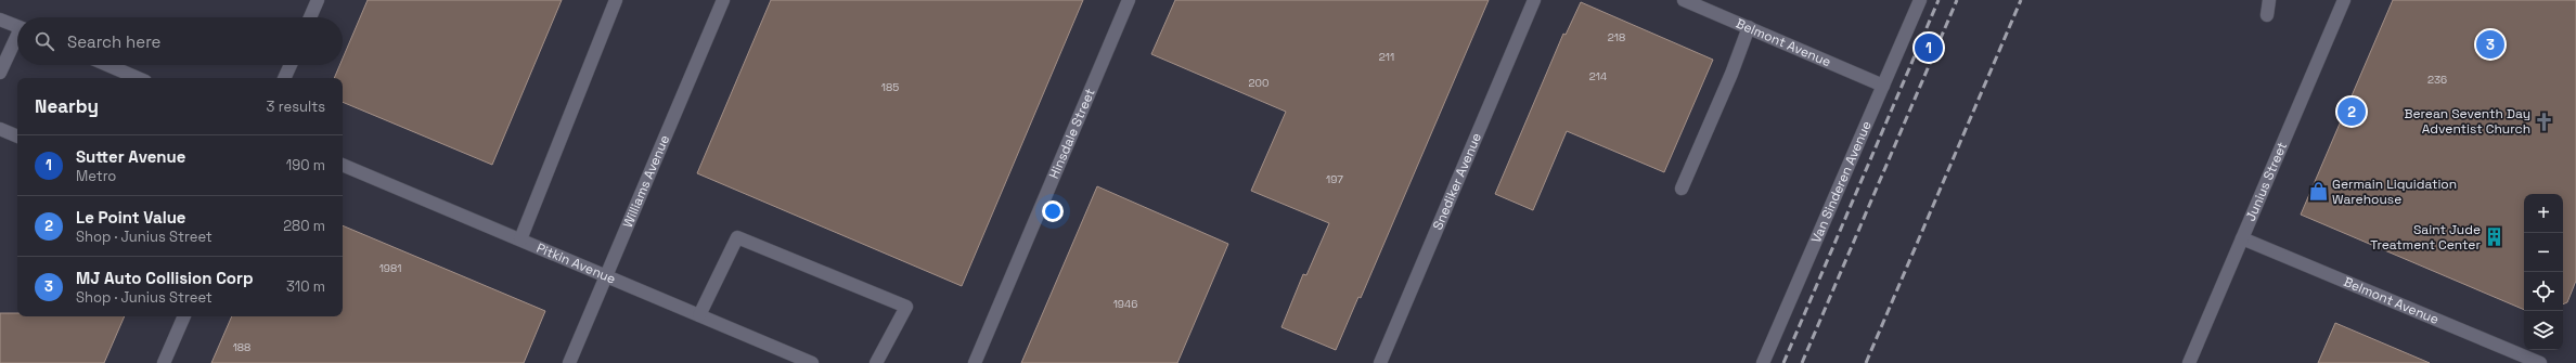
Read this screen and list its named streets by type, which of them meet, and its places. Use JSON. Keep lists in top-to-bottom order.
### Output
{
  "streets": {
    "street": [
      "Belmont Avenue",
      "Hinsdale Street",
      "Williams Avenue",
      "Junius Street",
      "Snediker Avenue",
      "Van Sinderen Avenue",
      "Pitkin Avenue"
    ]
  },
  "crossings": [
    ["Belmont Avenue", "Junius Street"],
    ["Belmont Avenue", "Van Sinderen Avenue"],
    ["Williams Avenue", "Pitkin Avenue"]
  ],
  "places": {
    "church": ["Berean Seventh Day Adventist Church"],
    "shop": ["Germain Liquidation Warehouse"],
    "building": ["Saint Jude Treatment Center"]
  },
  "house_numbers": [
    "218",
    "211",
    "214",
    "236",
    "200",
    "185",
    "197",
    "1981",
    "1946",
    "188"
  ],
  "page": {
    "search": "Search here",
    "pins": ["3", "1", "2"],
    "heading": ["Nearby", "3 results"],
    "list": [
      {
        "mark": "1",
        "name": "Sutter Avenue",
        "note": "Metro",
        "value": "190 m"
      },
      {
        "mark": "2",
        "name": "Le Point Value",
        "note": "Shop · Junius Street",
        "value": "280 m"
      },
      {
        "mark": "3",
        "name": "MJ Auto Collision Corp",
        "note": "Shop · Junius Street",
        "value": "310 m"
      }
    ],
    "map_buttons": ["+", "−"]
  }
}
